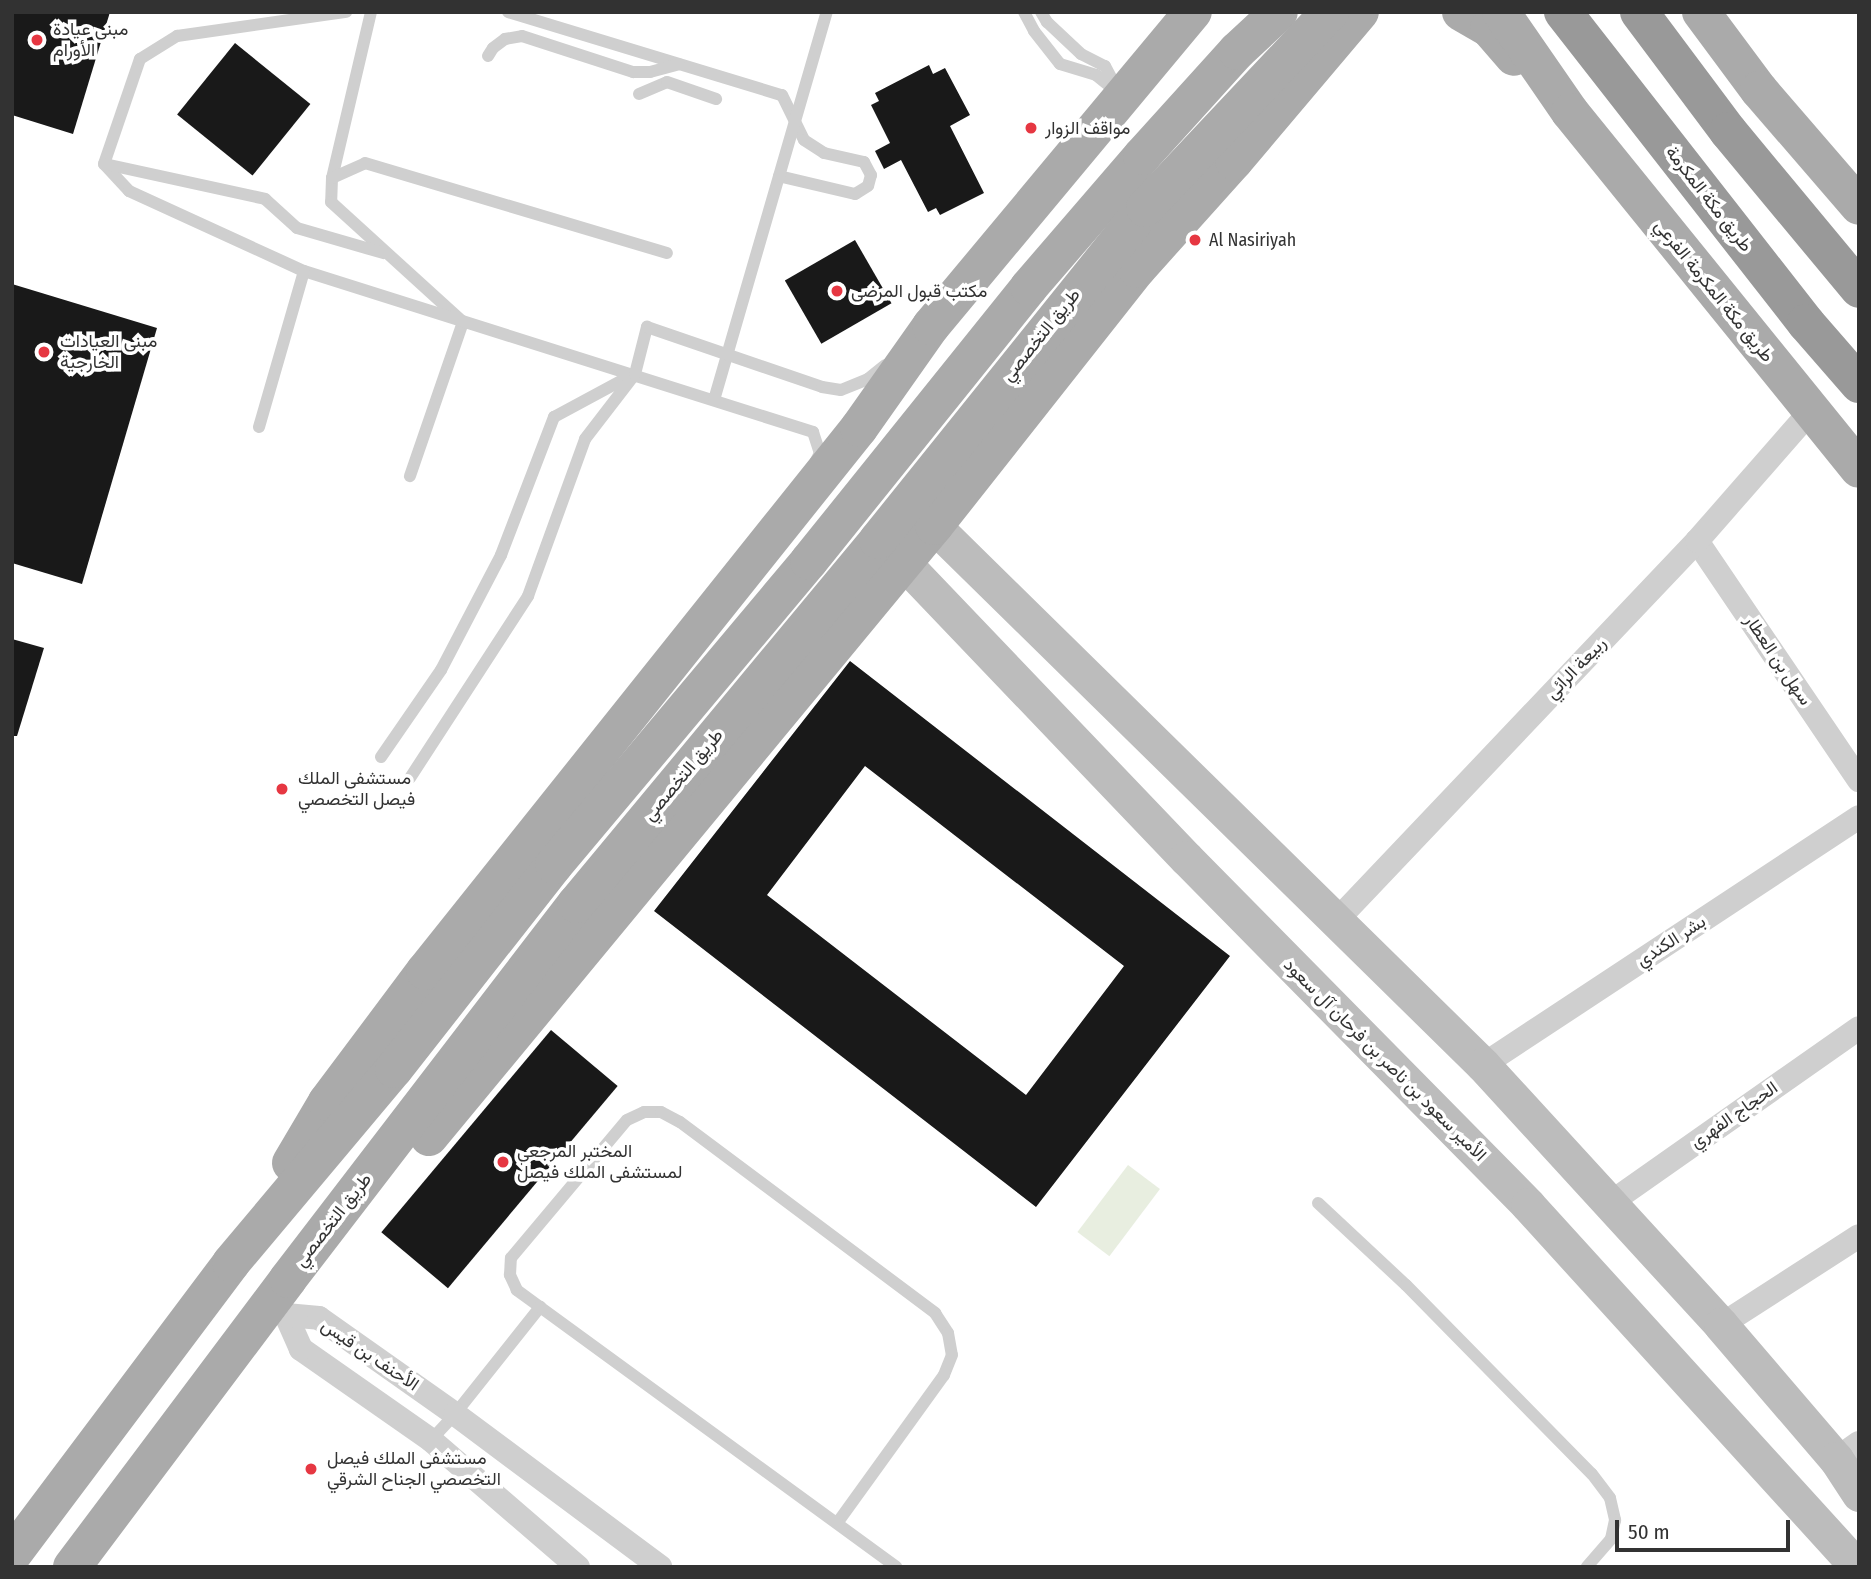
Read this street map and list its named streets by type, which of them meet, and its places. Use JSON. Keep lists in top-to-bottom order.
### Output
{
  "streets": {
    "highway": ["طريق مكة المكرمة"],
    "main road": ["طريق مكة المكرمة الفرعي", "طريق التخصصي"],
    "street": [
      "سهل بن العطار",
      "ربيعة الرائي",
      "بشر الكندي",
      "الأمير سعود بن ناصر بن فرحان آل سعود",
      "الحجاج الفهري",
      "الأحنف بن قيس"
    ]
  },
  "crossings": [
    ["طريق مكة المكرمة الفرعي", "ربيعة الرائي"],
    ["طريق التخصصي", "الأحنف بن قيس"],
    ["سهل بن العطار", "ربيعة الرائي"]
  ],
  "places": [
    "مبنى عيادة الأورام",
    "مواقف الزوار",
    "Al Nasiriyah",
    "مكتب قبول المرضى",
    "مبنى العيادات الخارجية",
    "مستشفى الملك فيصل التخصصي",
    "المختبر المرجعي لمستشفى الملك فيصل",
    "مستشفى الملك فيصل التخصصي الجناح الشرقي"
  ],
  "scale_bar": "50 m"
}
